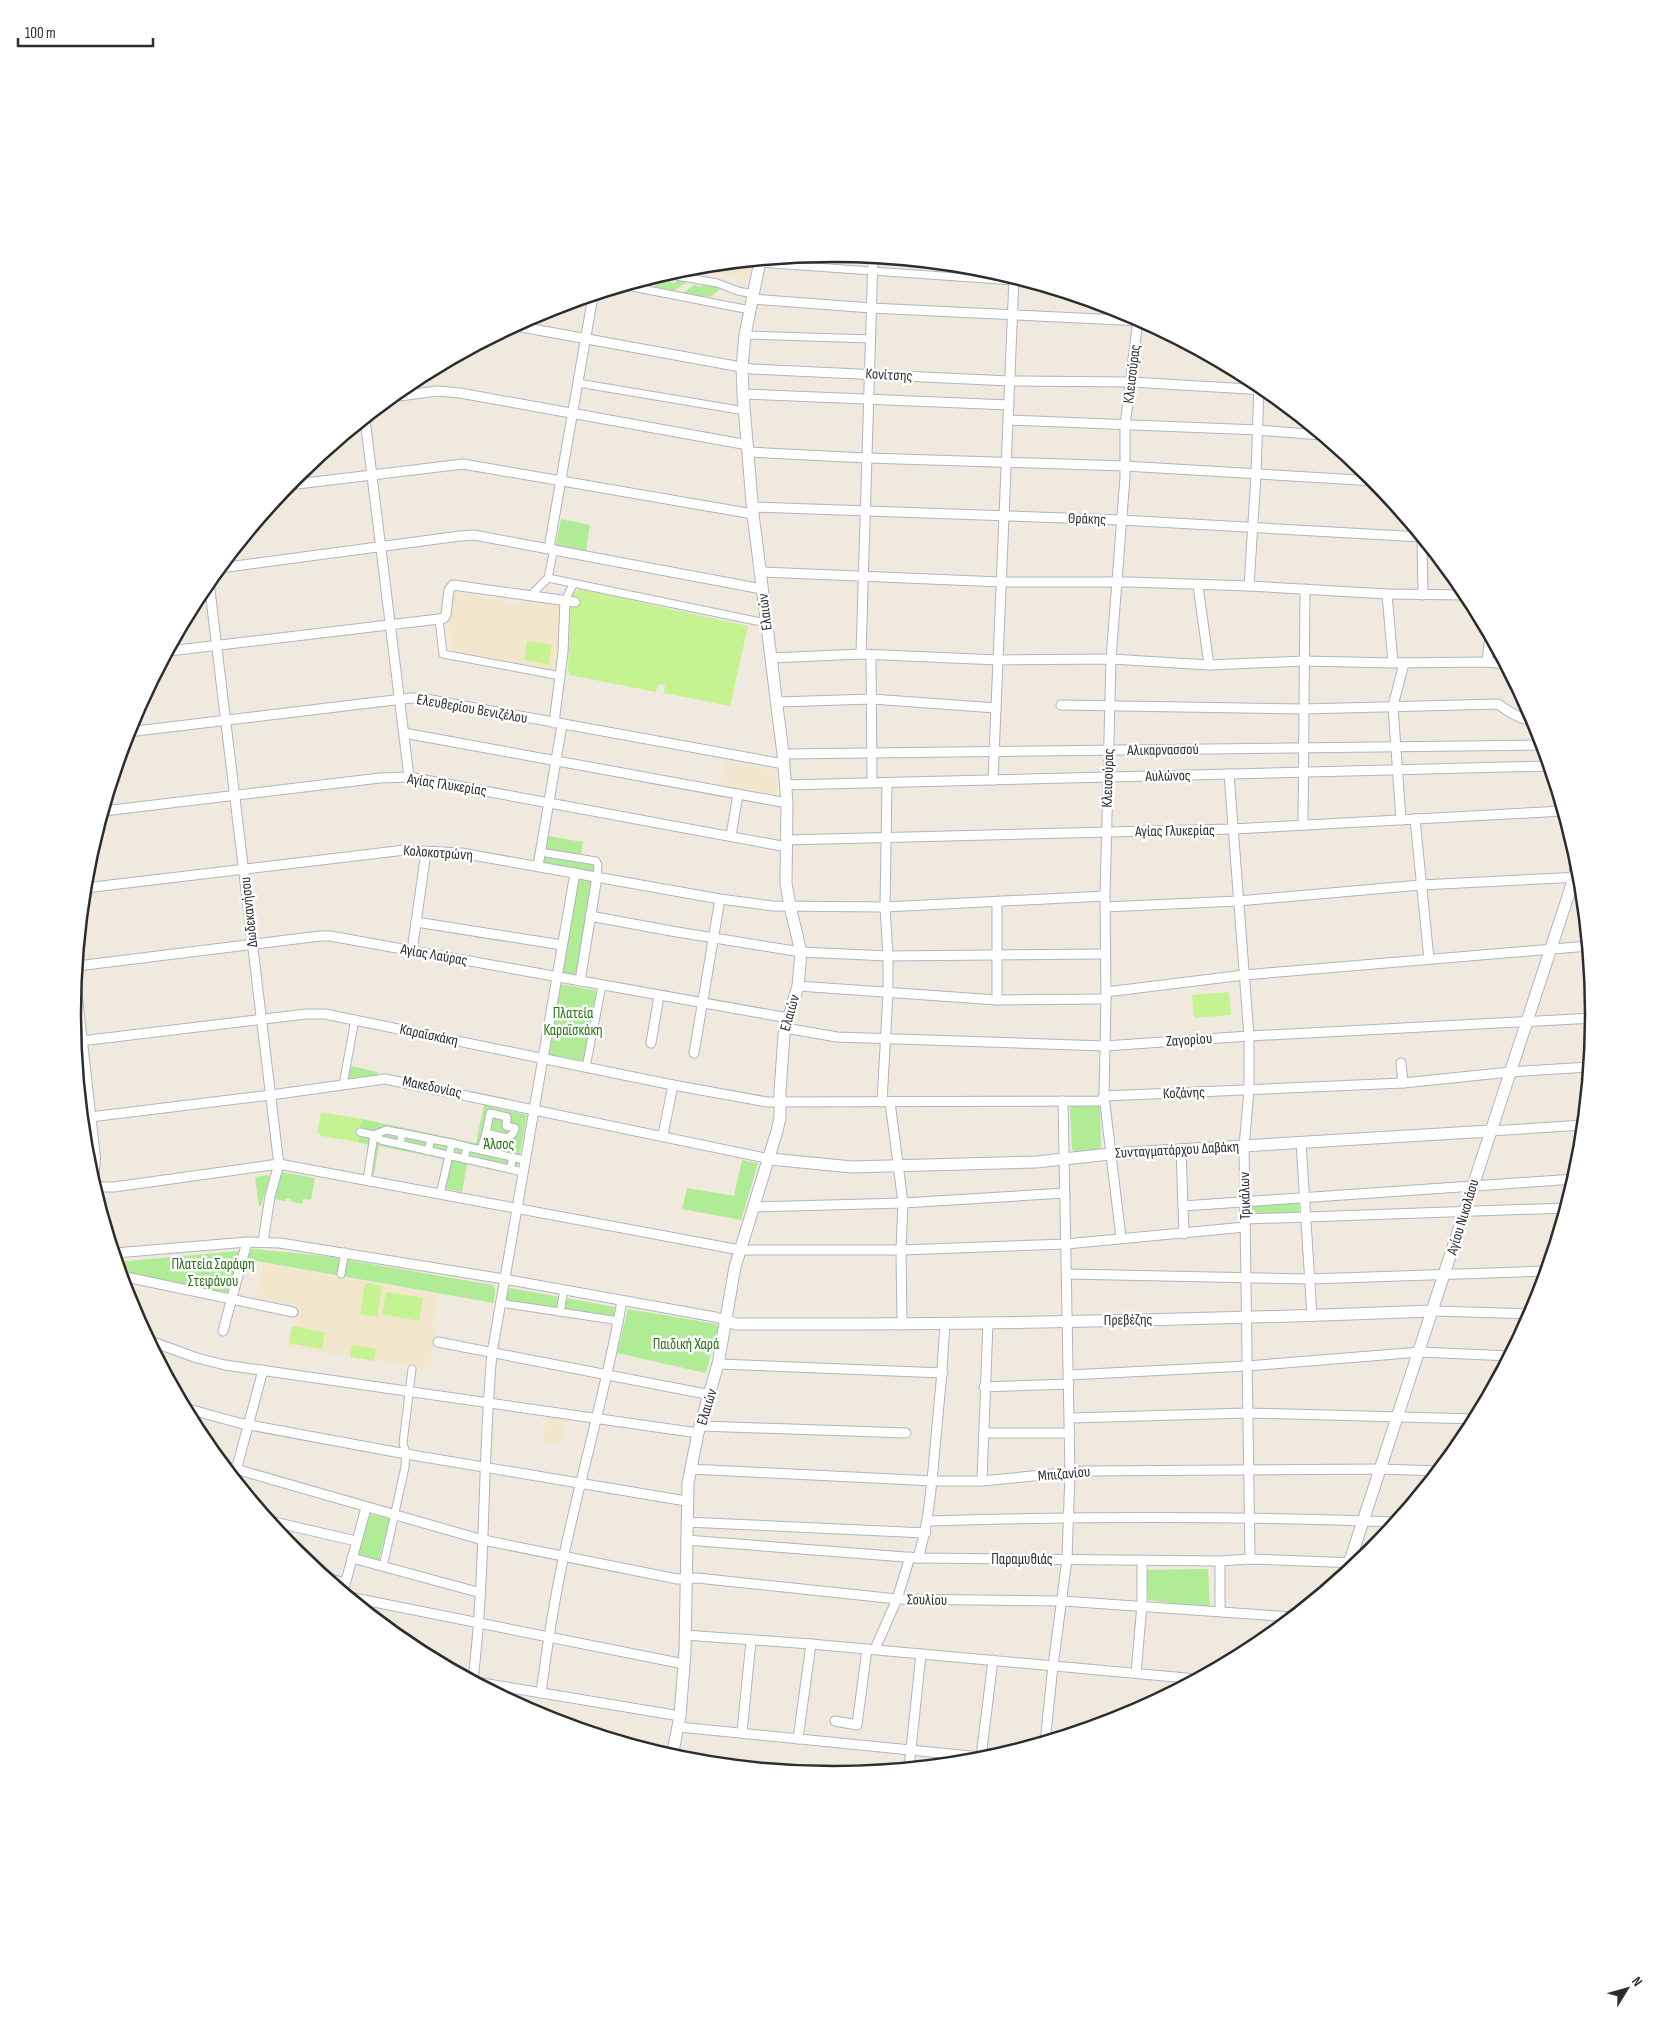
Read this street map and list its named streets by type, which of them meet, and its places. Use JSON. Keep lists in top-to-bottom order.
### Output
{
  "streets": {
    "street": [
      "Κλεισούρας",
      "Κονίτσης",
      "Θράκης",
      "Ελαιών",
      "Ελευθερίου Βενιζέλου",
      "Αλικαρνασσού",
      "Αυλώνος",
      "Αγίας Γλυκερίας",
      "Κολοκοτρώνη",
      "Δωδεκανήσου",
      "Αγίας Λαύρας",
      "Καραϊσκάκη",
      "Ζαγορίου",
      "Μακεδονίας",
      "Κοζάνης",
      "Συνταγματάρχου Δαβάκη",
      "Τρικάλων",
      "Αγίου Νικολάου",
      "Πρεβέζης",
      "Μπιζανίου",
      "Παραμυθιάς",
      "Σουλίου"
    ]
  },
  "crossings": [
    ["Κλεισούρας", "Κονίτσης"],
    ["Κλεισούρας", "Θράκης"],
    ["Κλεισούρας", "Αλικαρνασσού"],
    ["Κλεισούρας", "Αυλώνος"],
    ["Κλεισούρας", "Αγίας Γλυκερίας"],
    ["Κλεισούρας", "Κολοκοτρώνη"],
    ["Κλεισούρας", "Ζαγορίου"],
    ["Κλεισούρας", "Κοζάνης"],
    ["Κλεισούρας", "Συνταγματάρχου Δαβάκη"],
    ["Κονίτσης", "Ελαιών"],
    ["Θράκης", "Ελαιών"],
    ["Ελαιών", "Ελευθερίου Βενιζέλου"],
    ["Ελαιών", "Αλικαρνασσού"],
    ["Ελαιών", "Αυλώνος"],
    ["Ελαιών", "Αγίας Γλυκερίας"],
    ["Ελαιών", "Κολοκοτρώνη"],
    ["Ελαιών", "Αγίας Λαύρας"],
    ["Ελαιών", "Καραϊσκάκη"],
    ["Ελαιών", "Ζαγορίου"],
    ["Ελαιών", "Μακεδονίας"],
    ["Ελαιών", "Κοζάνης"],
    ["Ελαιών", "Συνταγματάρχου Δαβάκη"],
    ["Ελαιών", "Πρεβέζης"],
    ["Ελαιών", "Μπιζανίου"],
    ["Ελαιών", "Παραμυθιάς"],
    ["Ελαιών", "Σουλίου"],
    ["Ελευθερίου Βενιζέλου", "Αλικαρνασσού"],
    ["Ελευθερίου Βενιζέλου", "Δωδεκανήσου"],
    ["Αυλώνος", "Τρικάλων"],
    ["Αγίας Γλυκερίας", "Δωδεκανήσου"],
    ["Αγίας Γλυκερίας", "Τρικάλων"],
    ["Κολοκοτρώνη", "Δωδεκανήσου"],
    ["Δωδεκανήσου", "Αγίας Λαύρας"],
    ["Δωδεκανήσου", "Καραϊσκάκη"],
    ["Δωδεκανήσου", "Μακεδονίας"],
    ["Αγίας Λαύρας", "Ζαγορίου"],
    ["Καραϊσκάκη", "Κοζάνης"],
    ["Ζαγορίου", "Τρικάλων"],
    ["Ζαγορίου", "Αγίου Νικολάου"],
    ["Μακεδονίας", "Συνταγματάρχου Δαβάκη"],
    ["Κοζάνης", "Τρικάλων"],
    ["Κοζάνης", "Αγίου Νικολάου"],
    ["Συνταγματάρχου Δαβάκη", "Τρικάλων"],
    ["Συνταγματάρχου Δαβάκη", "Αγίου Νικολάου"],
    ["Τρικάλων", "Πρεβέζης"],
    ["Τρικάλων", "Μπιζανίου"],
    ["Τρικάλων", "Παραμυθιάς"],
    ["Αγίου Νικολάου", "Πρεβέζης"],
    ["Αγίου Νικολάου", "Μπιζανίου"]
  ],
  "parks": [
    "Πλατεία Καραϊσκάκη",
    "Άλσος",
    "Πλατεία Σαράφη Στεφάνου",
    "Παιδική Χαρά"
  ],
  "scale_bar": "100 m",
  "north": "top right"
}
